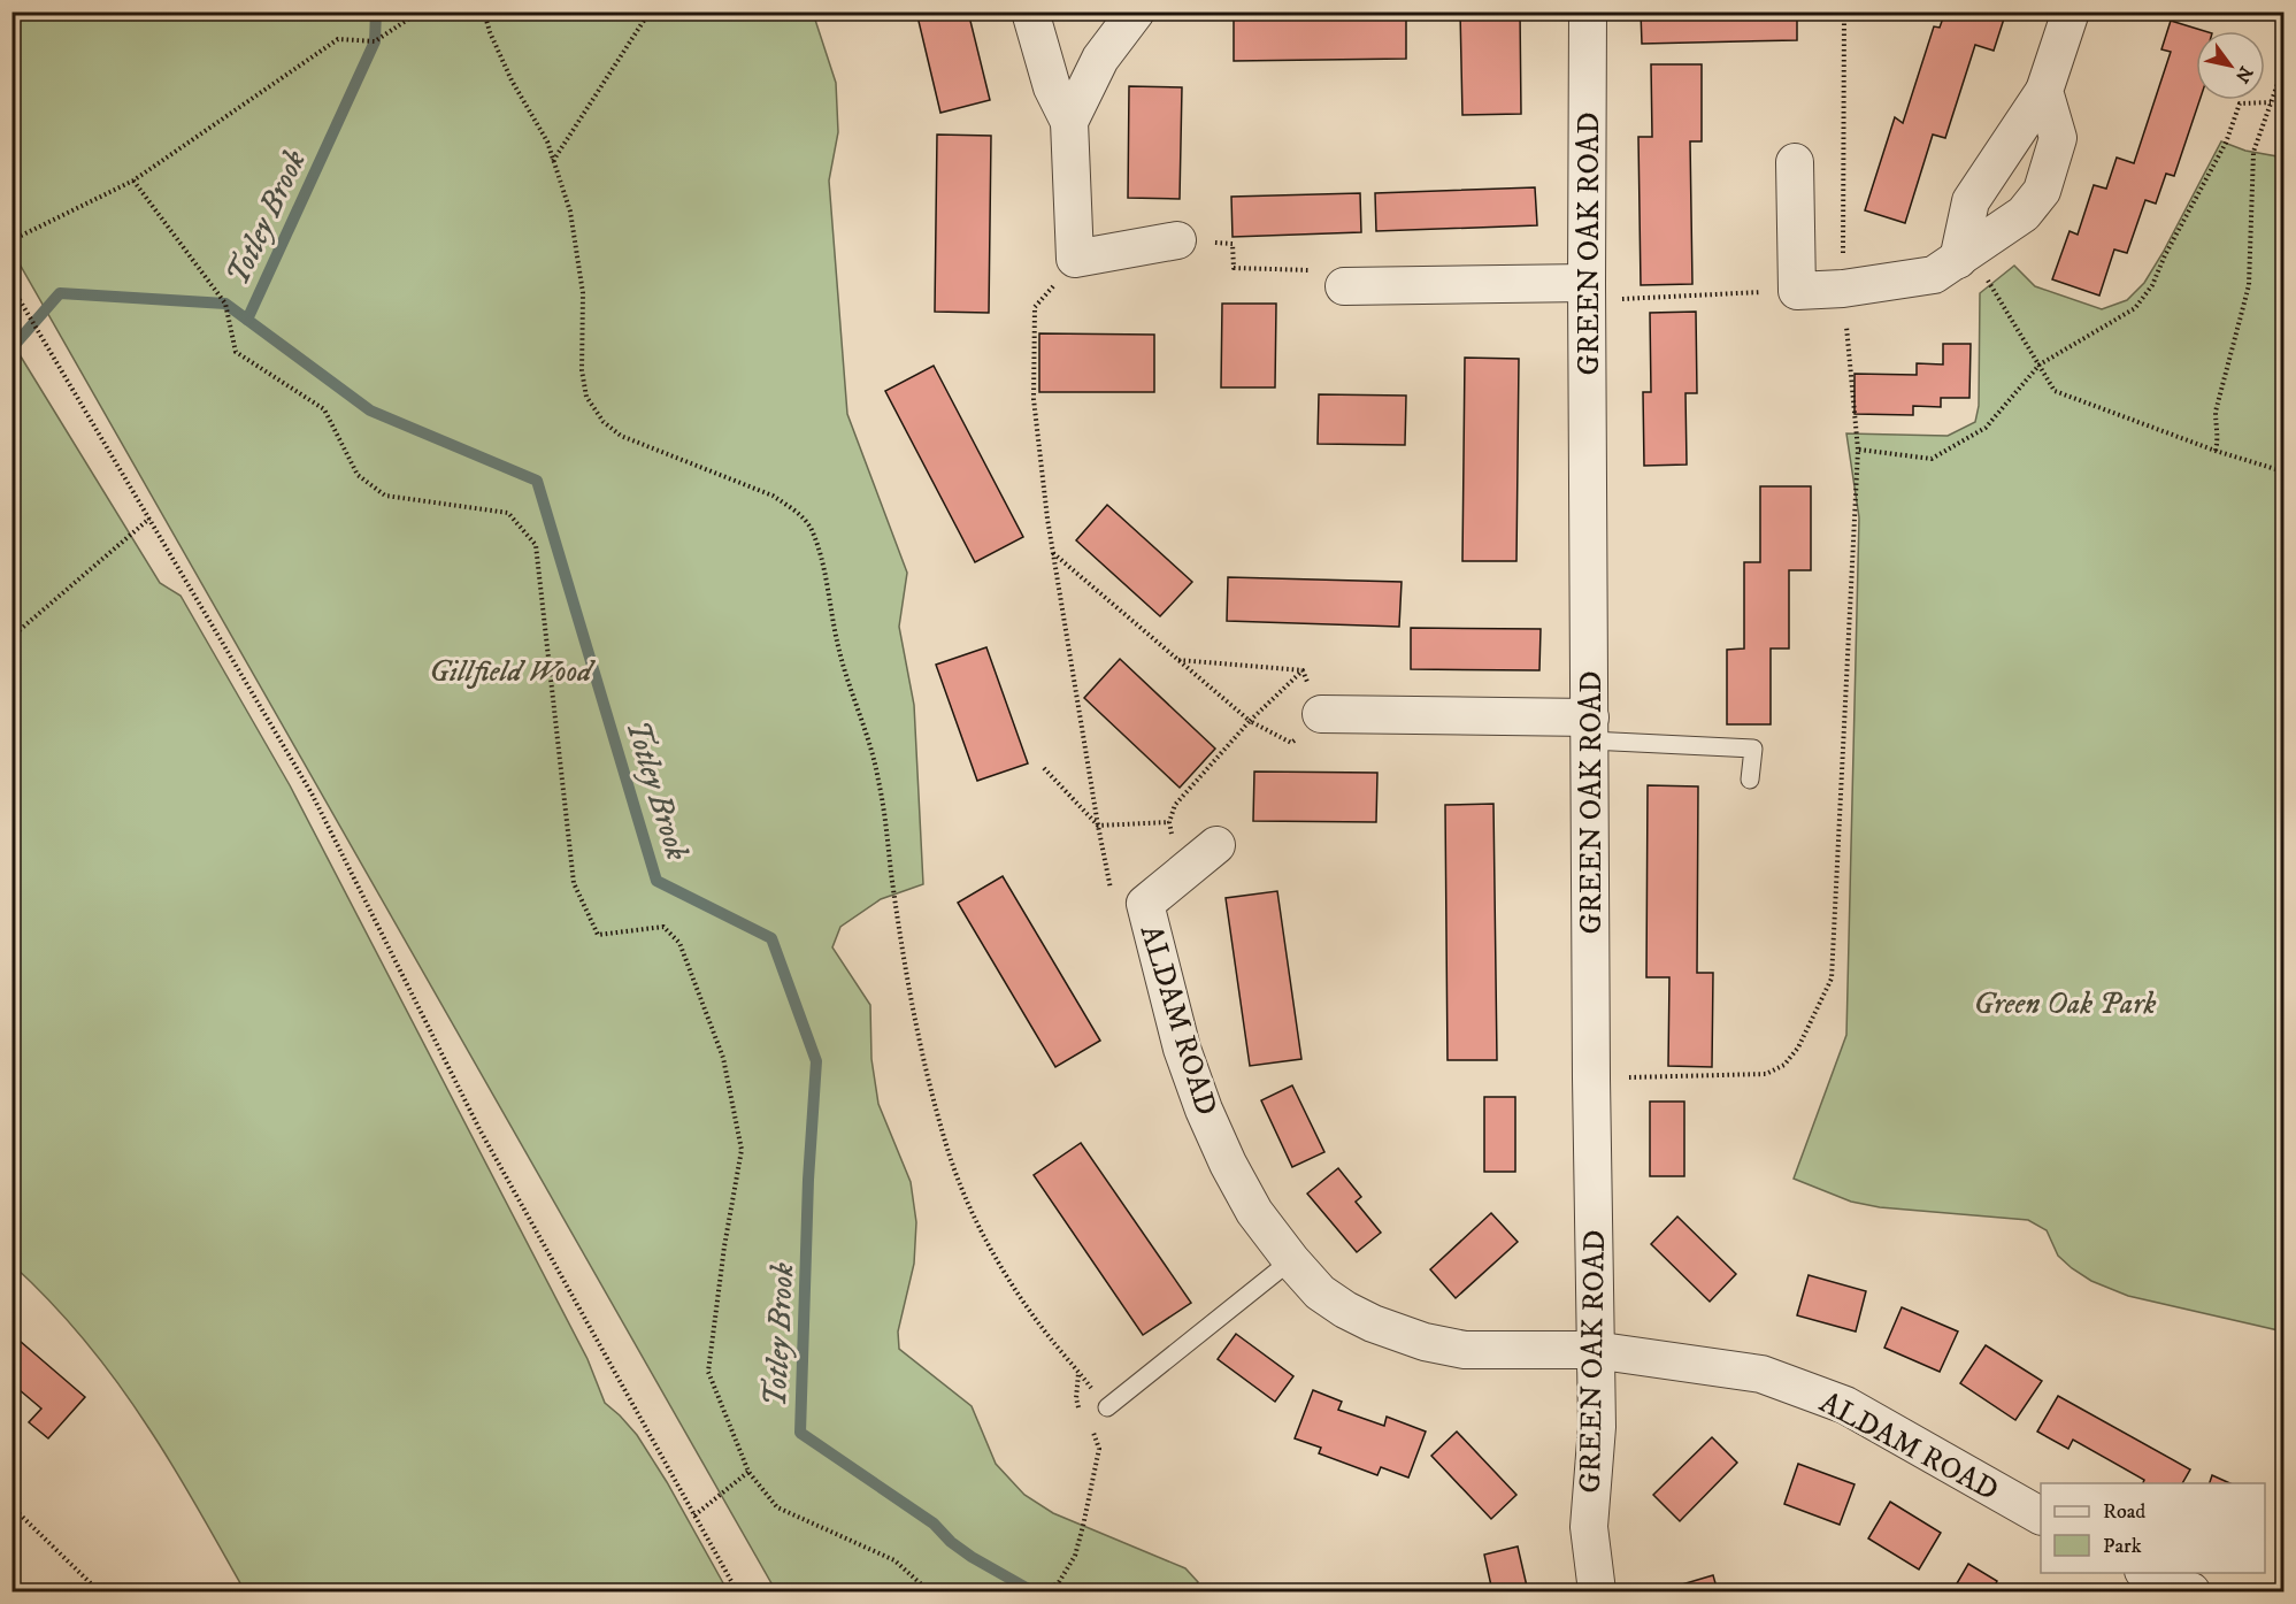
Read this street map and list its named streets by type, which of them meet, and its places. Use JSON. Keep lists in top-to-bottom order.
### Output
{
  "streets": {
    "street": ["GREEN OAK ROAD", "ALDAM ROAD"]
  },
  "crossings": [
    ["GREEN OAK ROAD", "ALDAM ROAD"]
  ],
  "water": ["Totley Brook"],
  "parks": ["Gillfield Wood", "Green Oak Park"],
  "legend": ["Road", "Park"],
  "north": "bottom right"
}
